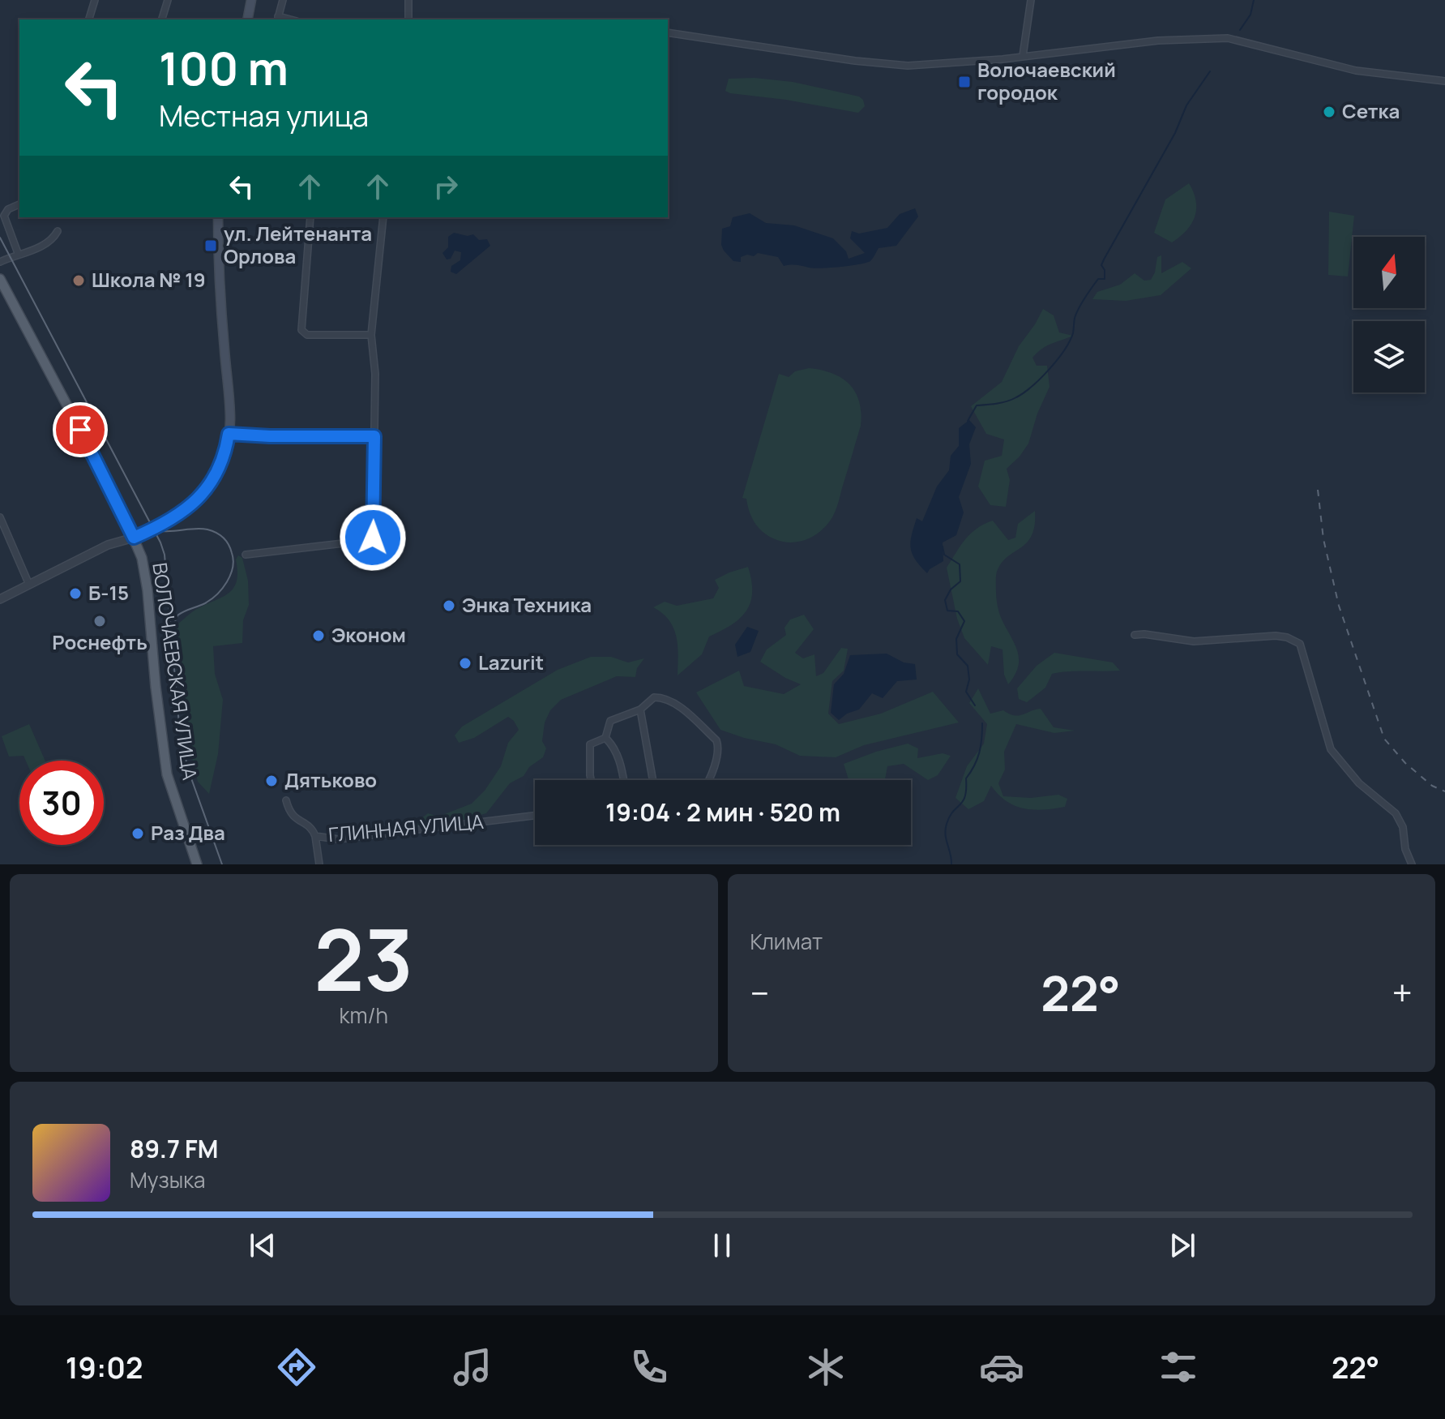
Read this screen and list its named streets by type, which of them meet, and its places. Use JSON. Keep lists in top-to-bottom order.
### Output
{
  "streets": {
    "main road": ["ВОЛОЧАЕВСКАЯ УЛИЦА"],
    "street": ["ГЛИННАЯ УЛИЦА"]
  },
  "places": {
    "transit": ["Волочаевский городок", "ул. Лейтенанта Орлова"],
    "other": [
      "Сетка",
      "Школа № 19",
      "Б-15",
      "Энка Техника",
      "Роснефть",
      "Эконом",
      "Lazurit",
      "Дятьково",
      "Раз Два"
    ]
  },
  "north": "top",
  "page": {
    "turn": ["100 m", "Местная улица"],
    "limit": "30",
    "trip": "19:04 · 2 мин · 520 m",
    "tile": [
      ["23", "km/h"],
      "Климат"
    ],
    "heat": ["−", "22°", "+"],
    "song": ["89.7 FM", "Музыка"],
    "tabs": ["19:02", "22°"]
  }
}
